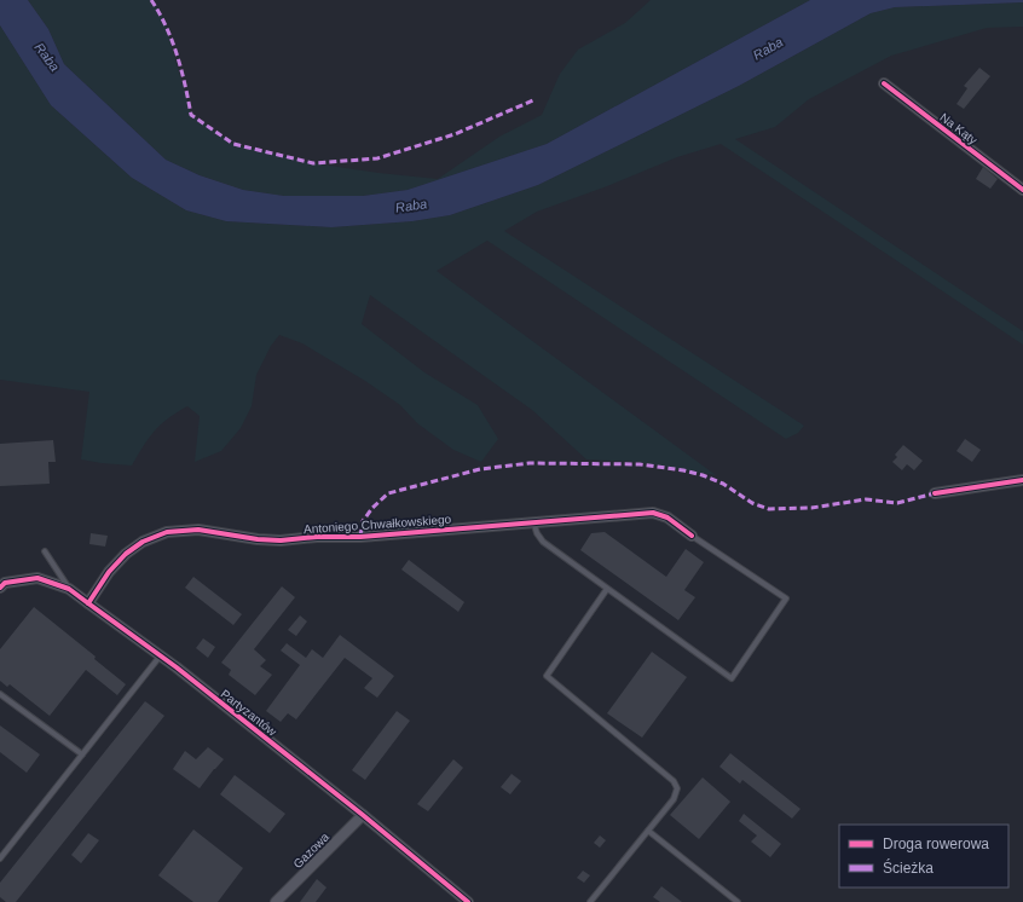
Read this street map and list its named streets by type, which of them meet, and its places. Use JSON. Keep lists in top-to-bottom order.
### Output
{
  "streets": {
    "street": [
      "Na Kąty",
      "Antoniego Chwałkowskiego",
      "Partyzantów",
      "Gazowa"
    ]
  },
  "crossings": [
    ["Antoniego Chwałkowskiego", "Partyzantów"],
    ["Partyzantów", "Gazowa"]
  ],
  "water": ["Raba"],
  "legend": ["Droga rowerowa", "Ścieżka"]
}
